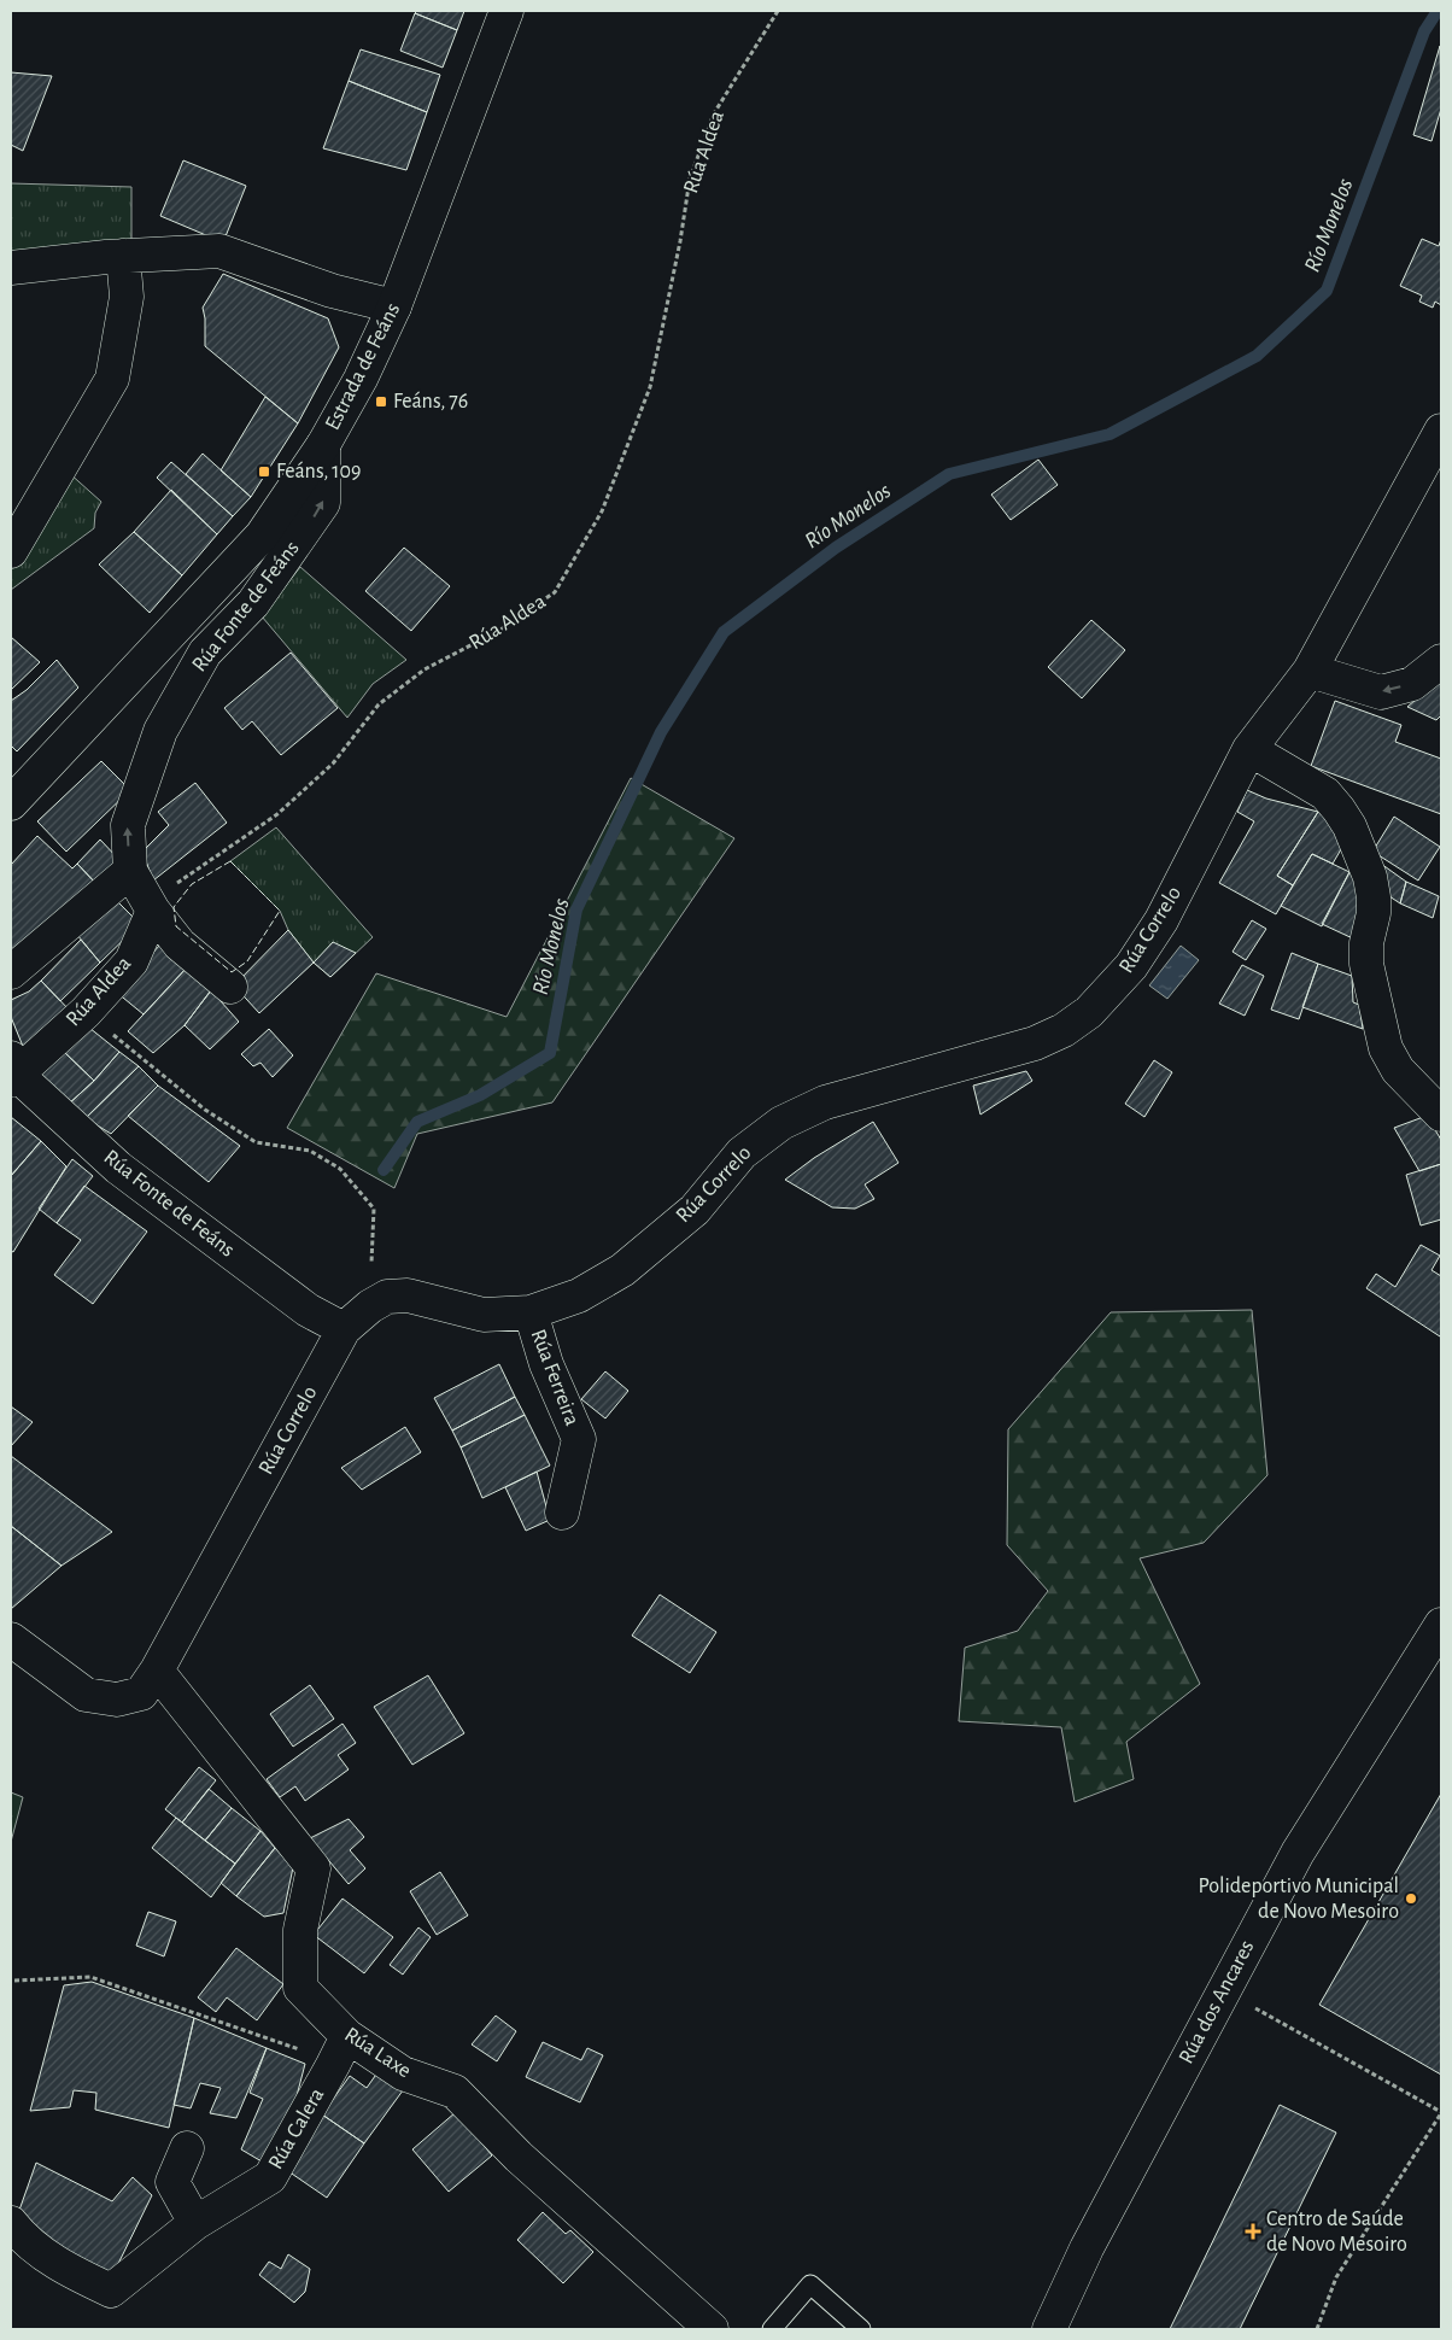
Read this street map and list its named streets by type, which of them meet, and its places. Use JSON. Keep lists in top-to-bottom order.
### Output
{
  "streets": {
    "street": [
      "Rúa Aldea",
      "Estrada de Feáns",
      "Rúa Fonte de Feáns",
      "Rúa Correlo",
      "Rúa Ferreira",
      "Rúa dos Ancares",
      "Rúa Laxe",
      "Rúa Calera"
    ]
  },
  "crossings": [
    ["Rúa Aldea", "Rúa Fonte de Feáns"],
    ["Estrada de Feáns", "Rúa Fonte de Feáns"],
    ["Rúa Fonte de Feáns", "Rúa Correlo"],
    ["Rúa Correlo", "Rúa Ferreira"],
    ["Rúa Correlo", "Rúa Laxe"],
    ["Rúa Laxe", "Rúa Calera"]
  ],
  "one_way": ["Rúa Fonte de Feáns"],
  "water": ["Río Monelos"],
  "places": {
    "transit": ["Feáns, 76", "Feáns, 109"],
    "other": ["Polideportivo Municipal de Novo Mesoiro"],
    "health": ["Centro de Saúde de Novo Mesoiro"]
  }
}
